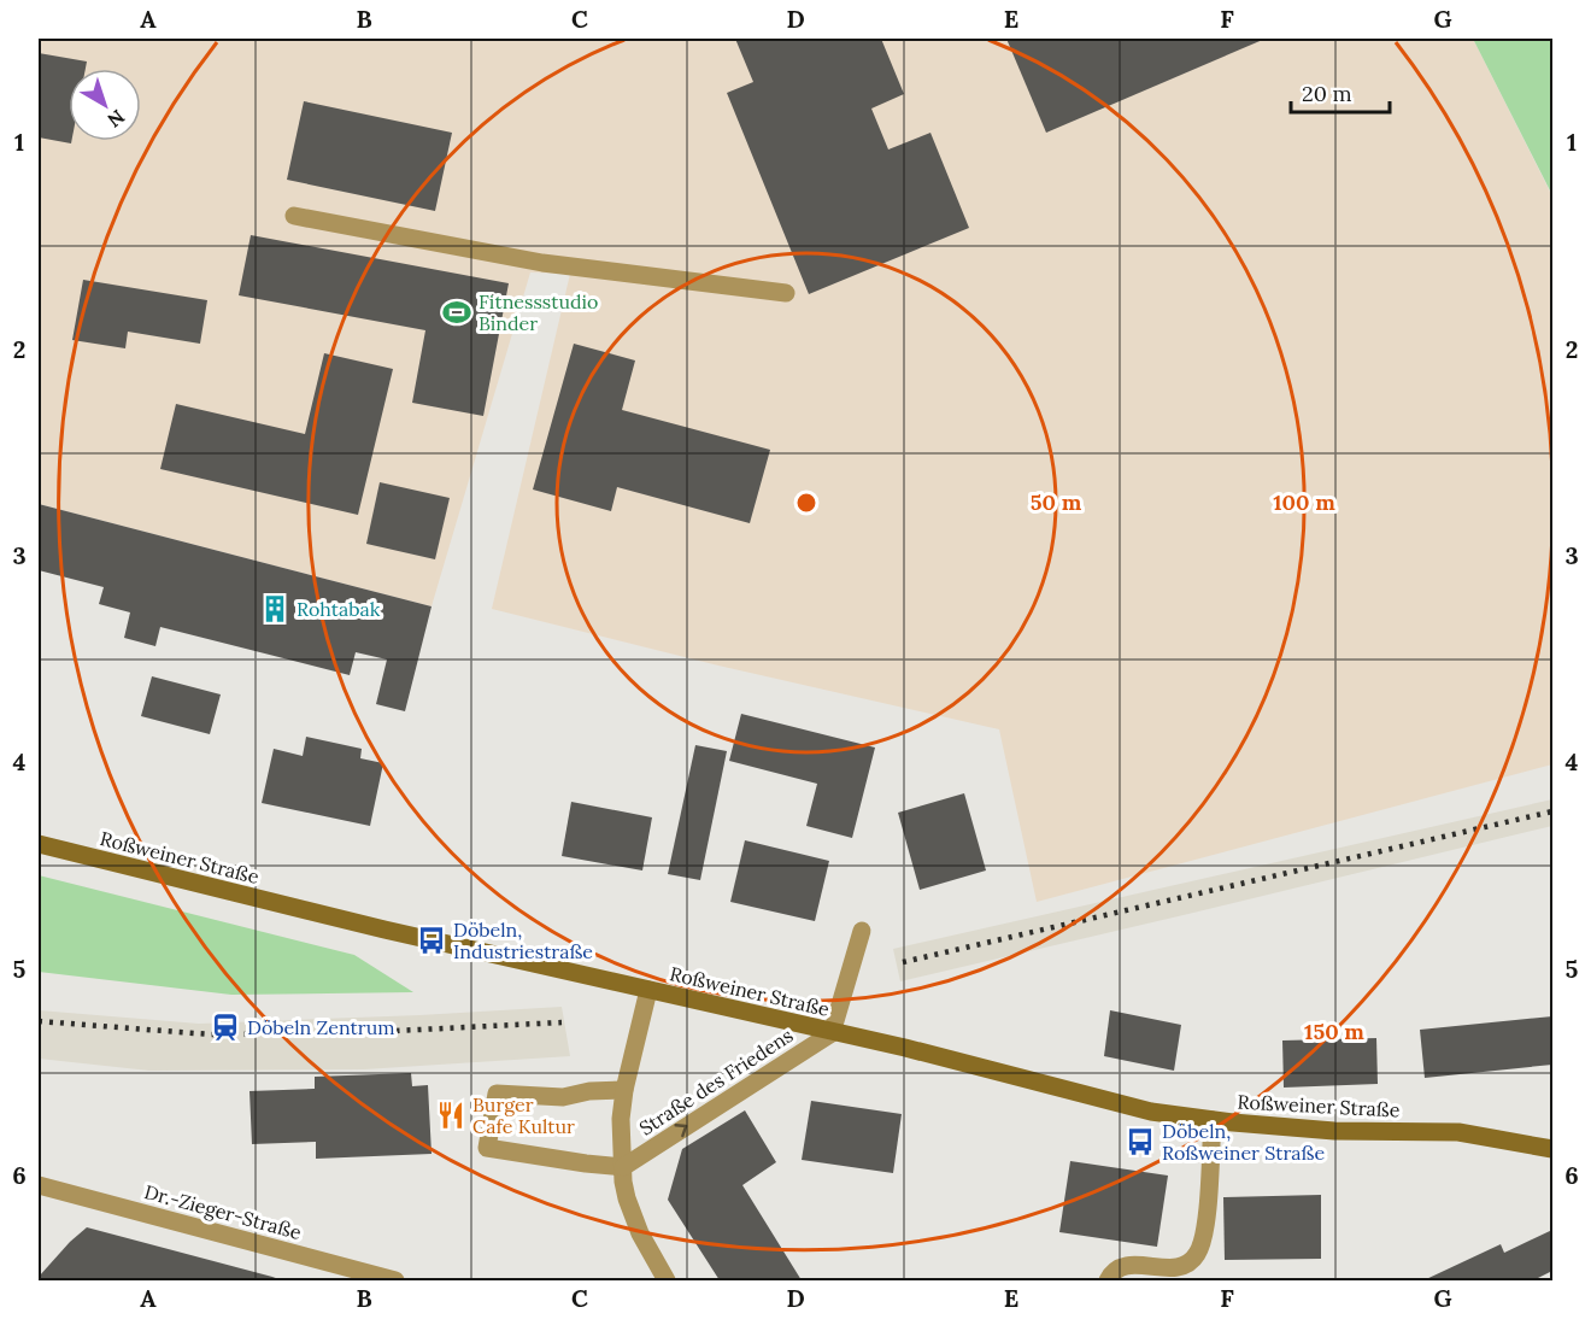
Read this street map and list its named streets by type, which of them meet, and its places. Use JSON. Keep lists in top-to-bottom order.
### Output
{
  "streets": {
    "main road": ["Roßweiner Straße"],
    "street": ["Straße des Friedens", "Dr.-Zieger-Straße"]
  },
  "crossings": [
    ["Roßweiner Straße", "Straße des Friedens"]
  ],
  "one_way": ["Straße des Friedens"],
  "places": {
    "sports": ["Fitnessstudio Binder"],
    "building": ["Rohtabak"],
    "bus stop": ["Döbeln, Industriestraße", "Döbeln, Roßweiner Straße"],
    "station": ["Döbeln Zentrum"],
    "restaurant": ["Burger Cafe Kultur"]
  },
  "scale_bar": "20 m",
  "north": "bottom right",
  "grid": {
    "columns": [
      "A",
      "B",
      "C",
      "D",
      "E",
      "F",
      "G"
    ],
    "rows": [
      "1",
      "2",
      "3",
      "4",
      "5",
      "6"
    ]
  },
  "rings": ["50 m", "100 m", "150 m"]
}
